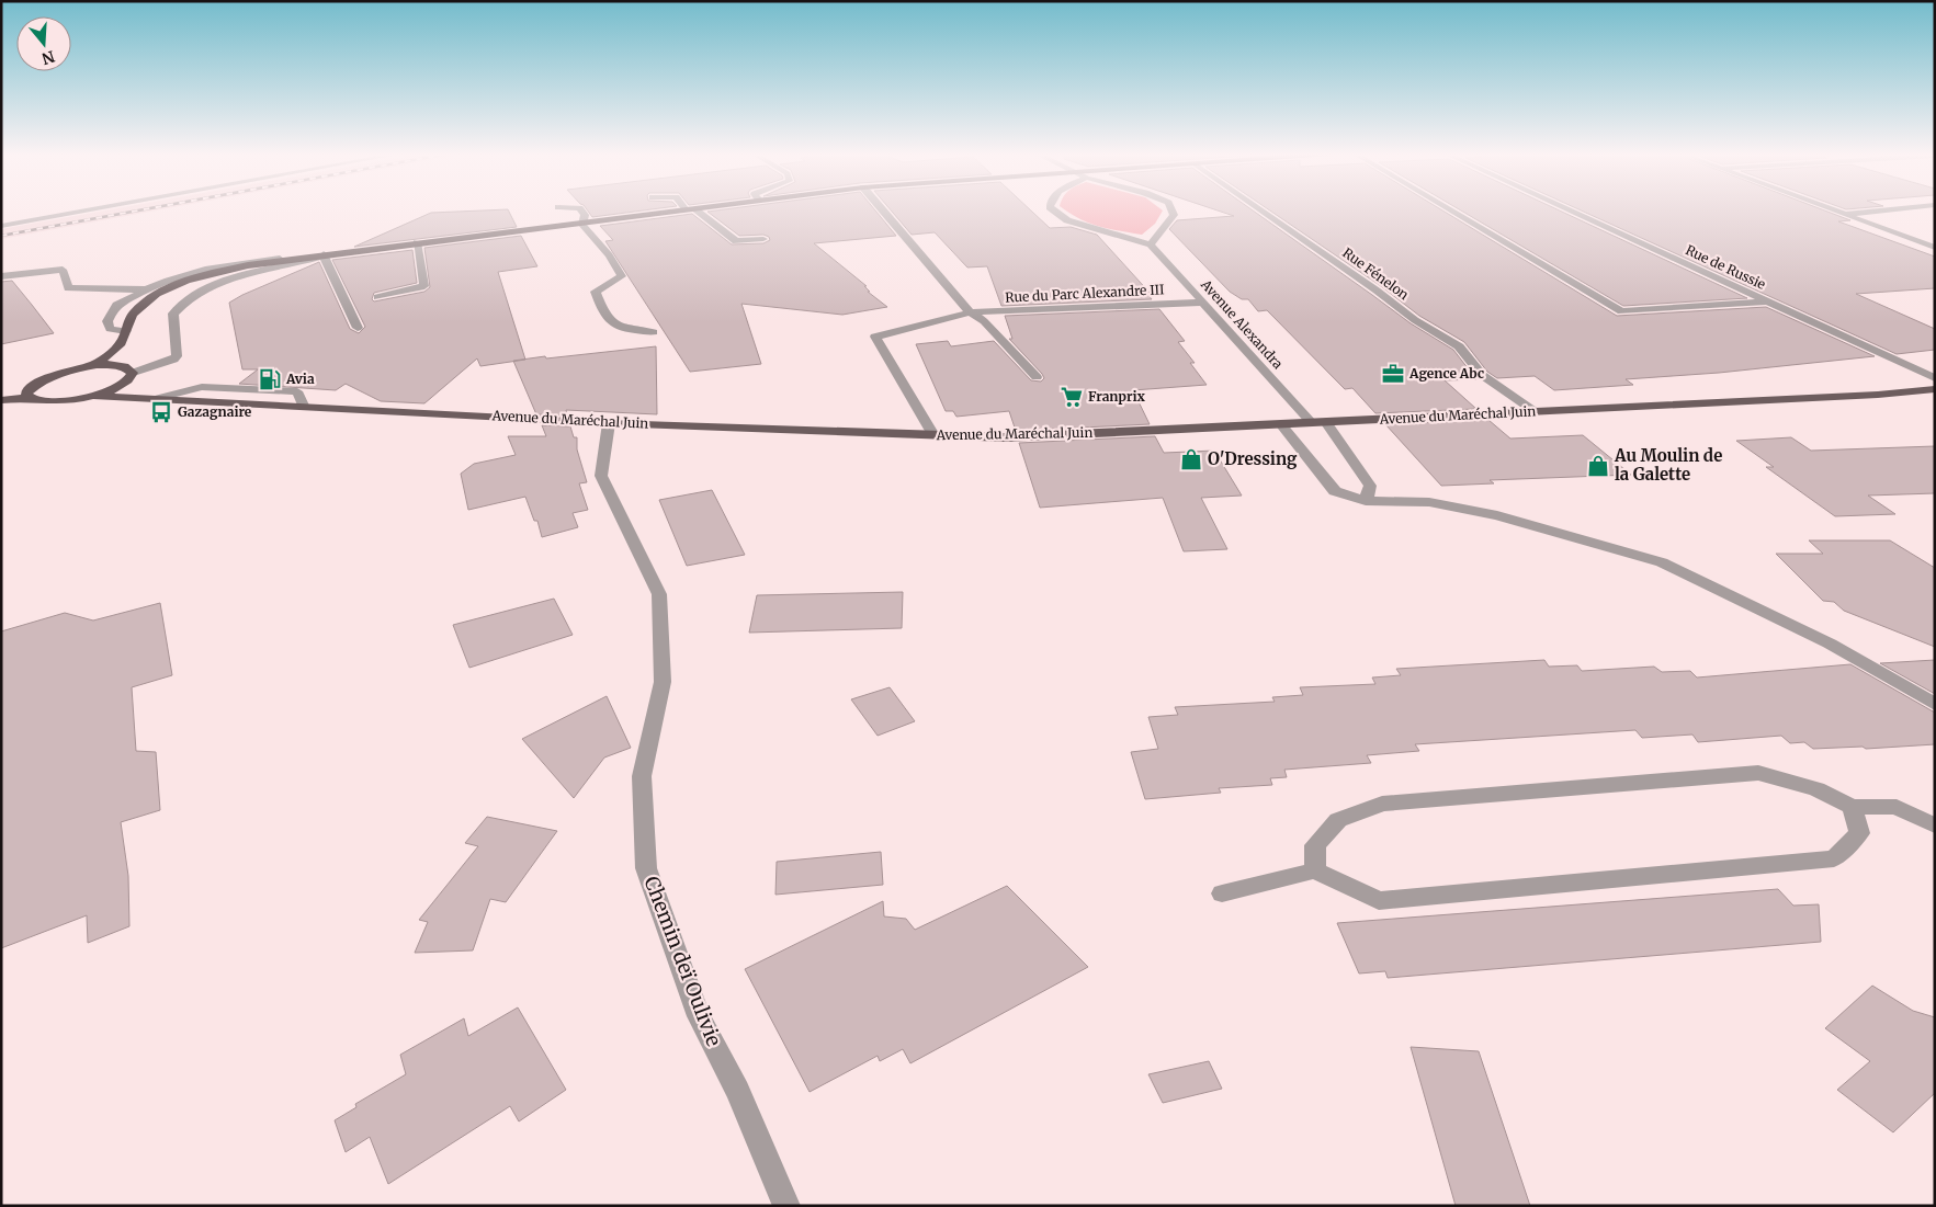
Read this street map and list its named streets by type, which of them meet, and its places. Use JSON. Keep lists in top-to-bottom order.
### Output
{
  "streets": {
    "main road": ["Avenue du Maréchal Juin"],
    "street": [
      "Rue de Russie",
      "Rue Fénelon",
      "Rue du Parc Alexandre III",
      "Avenue Alexandra",
      "Chemin deï Oulivie"
    ]
  },
  "crossings": [
    ["Rue Fénelon", "Avenue du Maréchal Juin"],
    ["Rue du Parc Alexandre III", "Avenue Alexandra"],
    ["Rue du Parc Alexandre III", "Avenue du Maréchal Juin"],
    ["Avenue Alexandra", "Avenue du Maréchal Juin"],
    ["Avenue du Maréchal Juin", "Chemin deï Oulivie"]
  ],
  "places": {
    "office": ["Agence Abc"],
    "fuel station": ["Avia"],
    "supermarket": ["Franprix"],
    "bus stop": ["Gazagnaire"],
    "shop": ["O'Dressing", "Au Moulin de la Galette"]
  },
  "north": "bottom"
}
